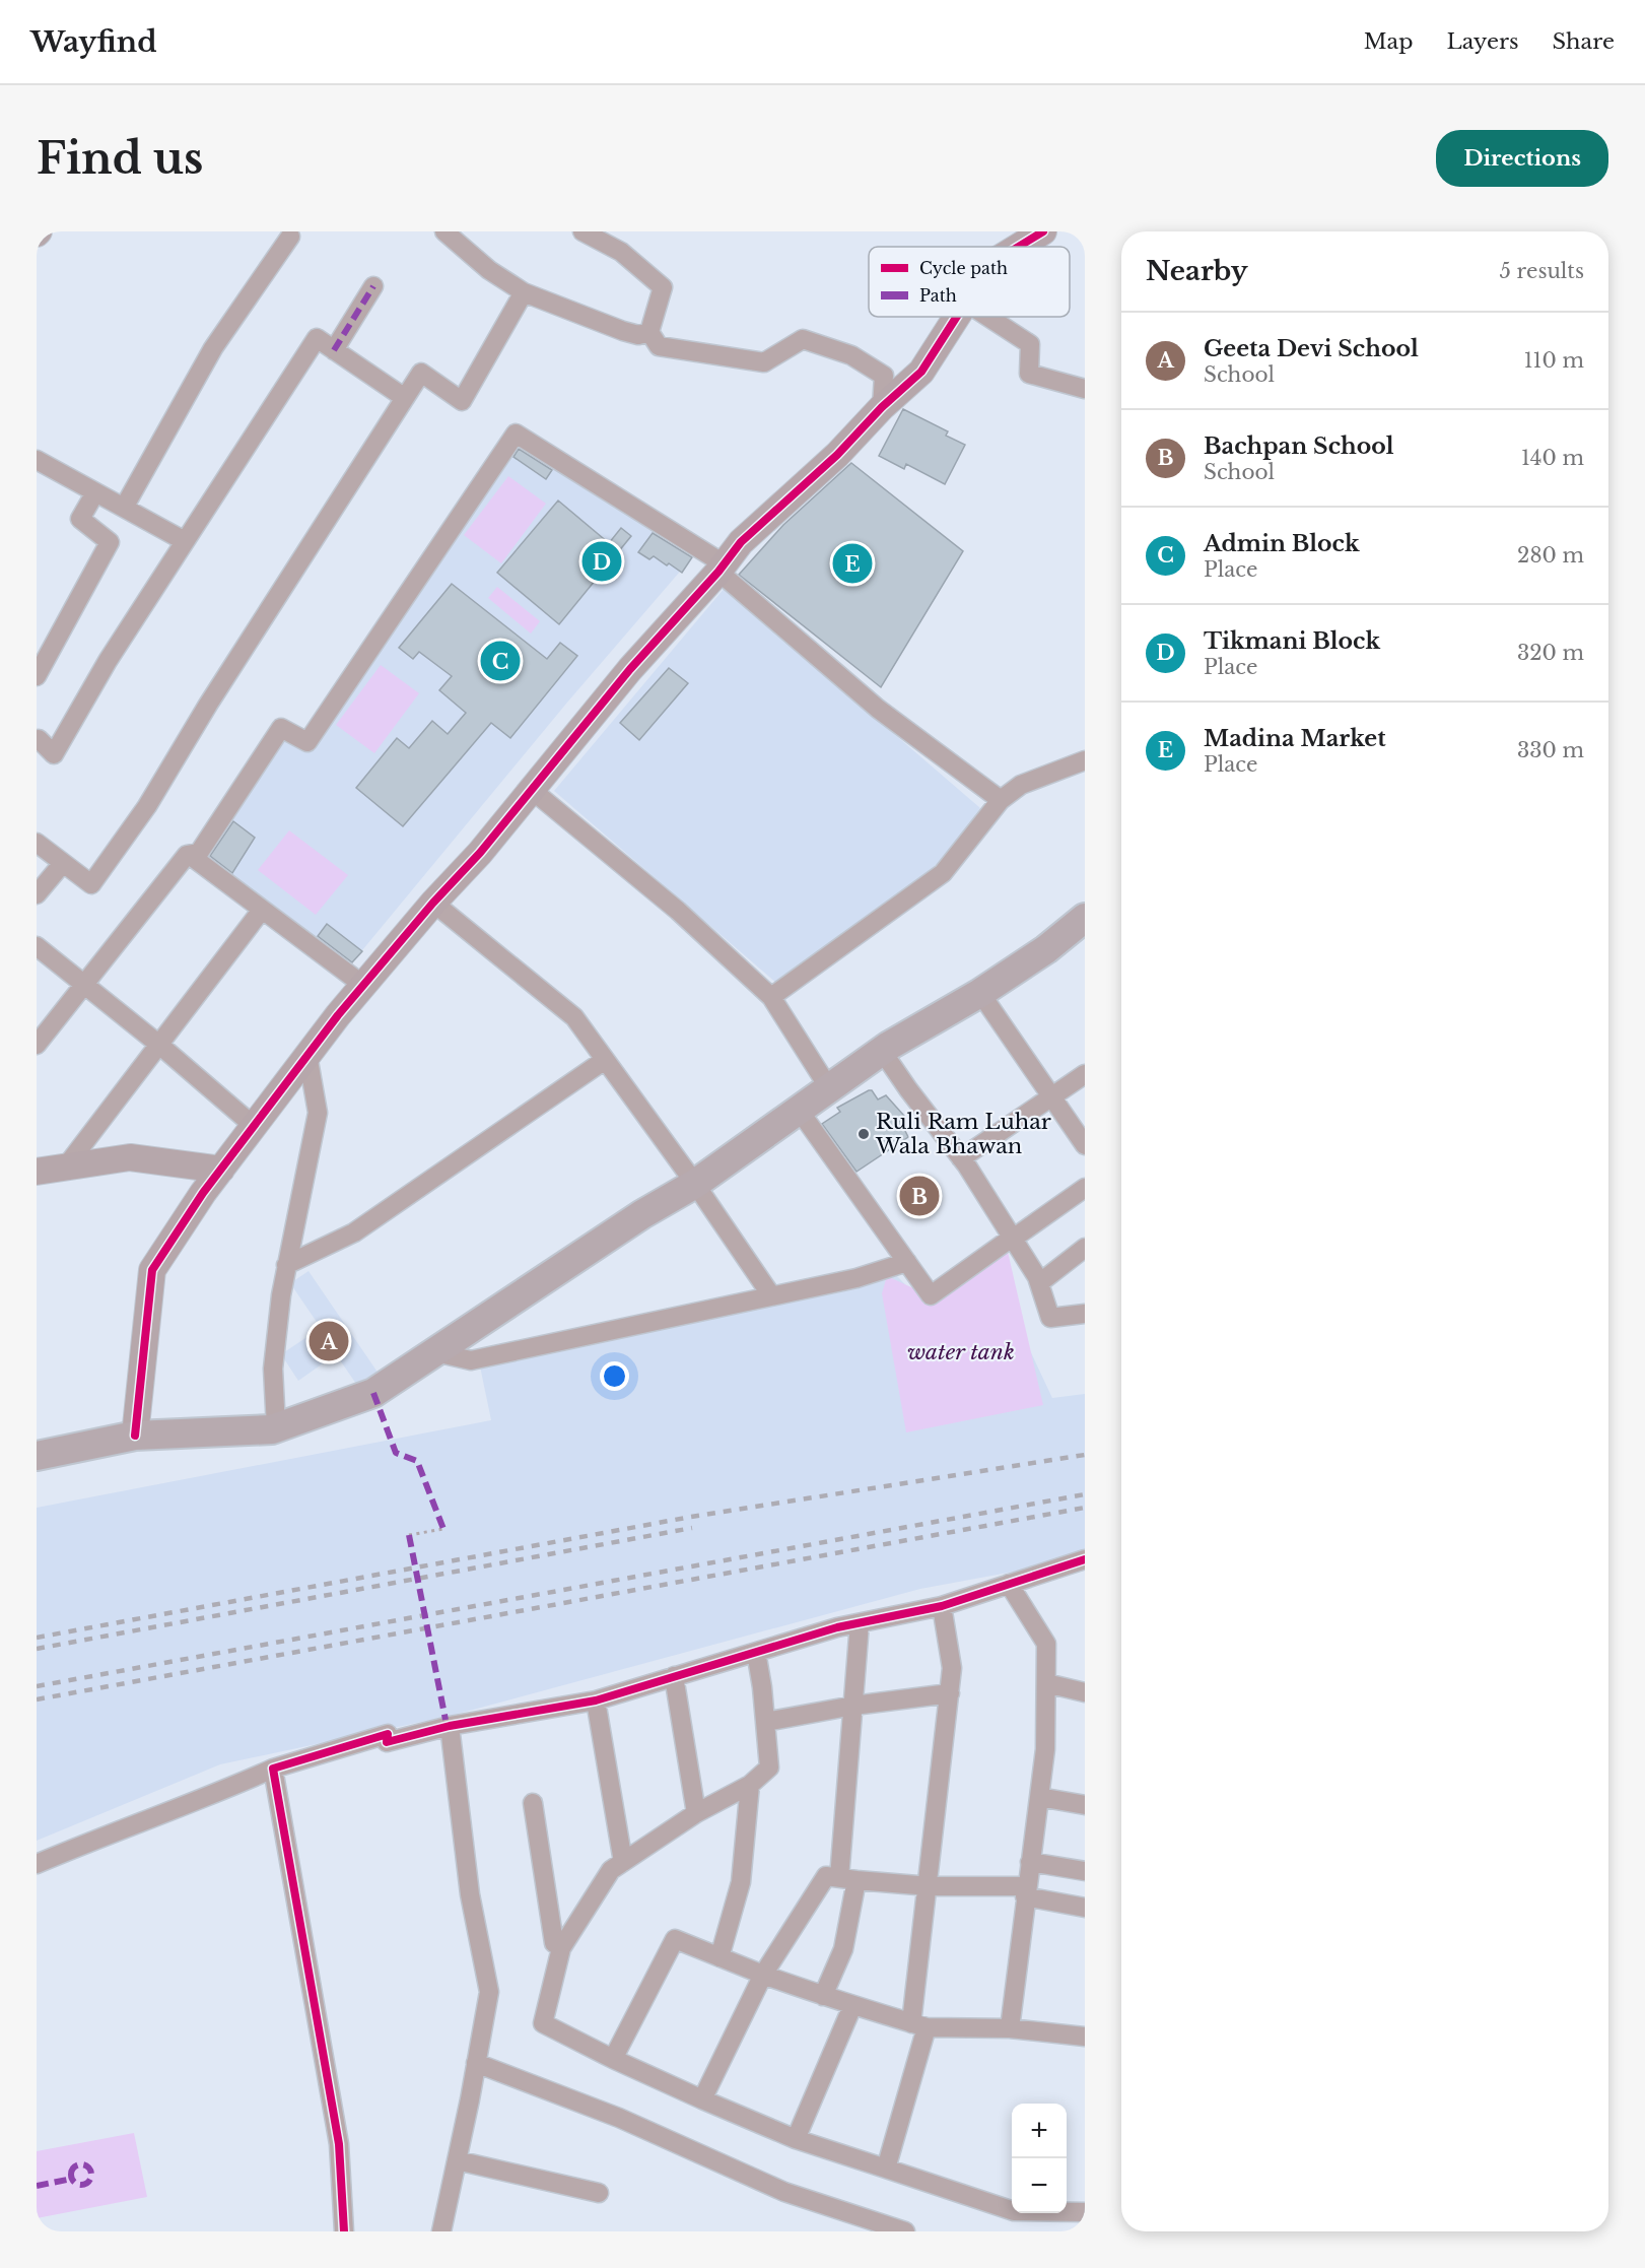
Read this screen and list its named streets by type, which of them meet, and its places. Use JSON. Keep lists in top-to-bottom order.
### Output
{
  "parks": ["water tank"],
  "places": ["Ruli Ram Luhar Wala Bhawan"],
  "legend": ["Cycle path", "Path"],
  "page": {
    "header": "Wayfind",
    "nav": ["Map", "Layers", "Share"],
    "buttons": "Directions",
    "title": "Find us",
    "heading": ["Nearby", "5 results"],
    "list": [
      {
        "mark": "A",
        "name": "Geeta Devi School",
        "note": "School",
        "value": "110 m"
      },
      {
        "mark": "B",
        "name": "Bachpan School",
        "note": "School",
        "value": "140 m"
      },
      {
        "mark": "C",
        "name": "Admin Block",
        "note": "Place",
        "value": "280 m"
      },
      {
        "mark": "D",
        "name": "Tikmani Block",
        "note": "Place",
        "value": "320 m"
      },
      {
        "mark": "E",
        "name": "Madina Market",
        "note": "Place",
        "value": "330 m"
      }
    ],
    "pins": [
      "D",
      "E",
      "C",
      "B",
      "A"
    ],
    "map_buttons": ["+", "−"]
  }
}
